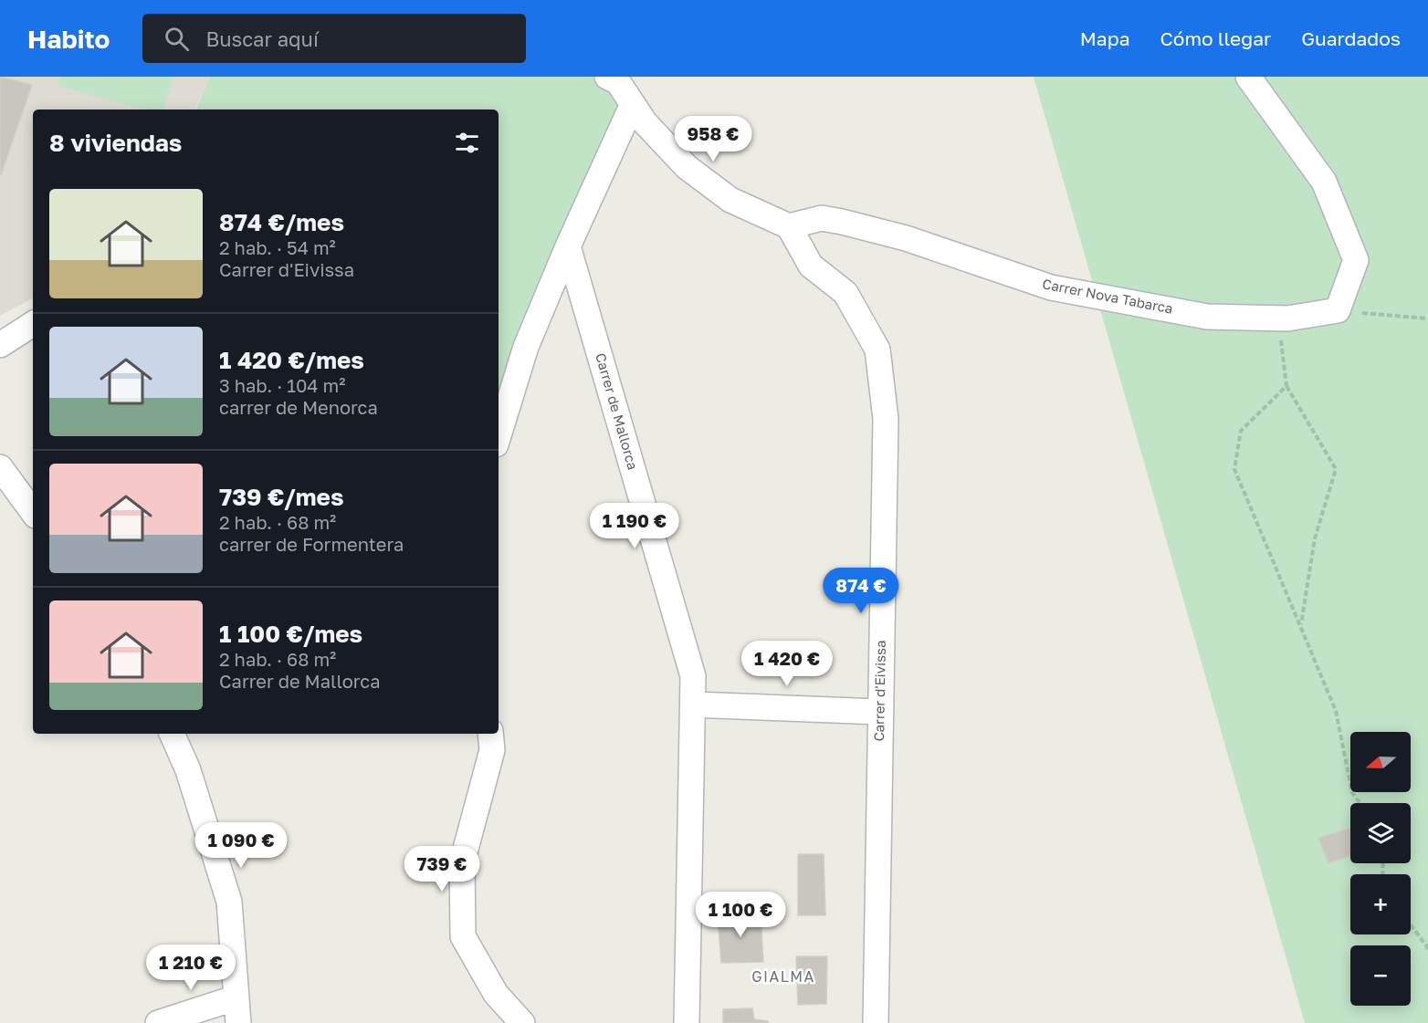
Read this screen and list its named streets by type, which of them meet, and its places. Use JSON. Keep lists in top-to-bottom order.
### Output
{
  "streets": {
    "street": ["Carrer Nova Tabarca", "Carrer de Mallorca", "Carrer d'Eivissa"]
  },
  "crossings": [
    ["Carrer Nova Tabarca", "Carrer d'Eivissa"]
  ],
  "districts": ["GIALMA"],
  "north": "left",
  "page": {
    "header": "Habito",
    "search": "Buscar aquí",
    "nav": ["Mapa", "Cómo llegar", "Guardados"],
    "heading": "8 viviendas",
    "price": [
      "958 €",
      "1 190 €",
      "874 €",
      "1 420 €",
      "1 090 €",
      "739 €",
      "1 100 €",
      "1 210 €"
    ],
    "list": [
      {
        "name": "874 €/mes",
        "note": "2 hab. · 54 m² · Carrer d'Eivissa"
      },
      {
        "name": "1 420 €/mes",
        "note": "3 hab. · 104 m² · carrer de Menorca"
      },
      {
        "name": "739 €/mes",
        "note": "2 hab. · 68 m² · carrer de Formentera"
      },
      {
        "name": "1 100 €/mes",
        "note": "2 hab. · 68 m² · Carrer de Mallorca"
      }
    ],
    "map_buttons": ["+", "−"]
  }
}
